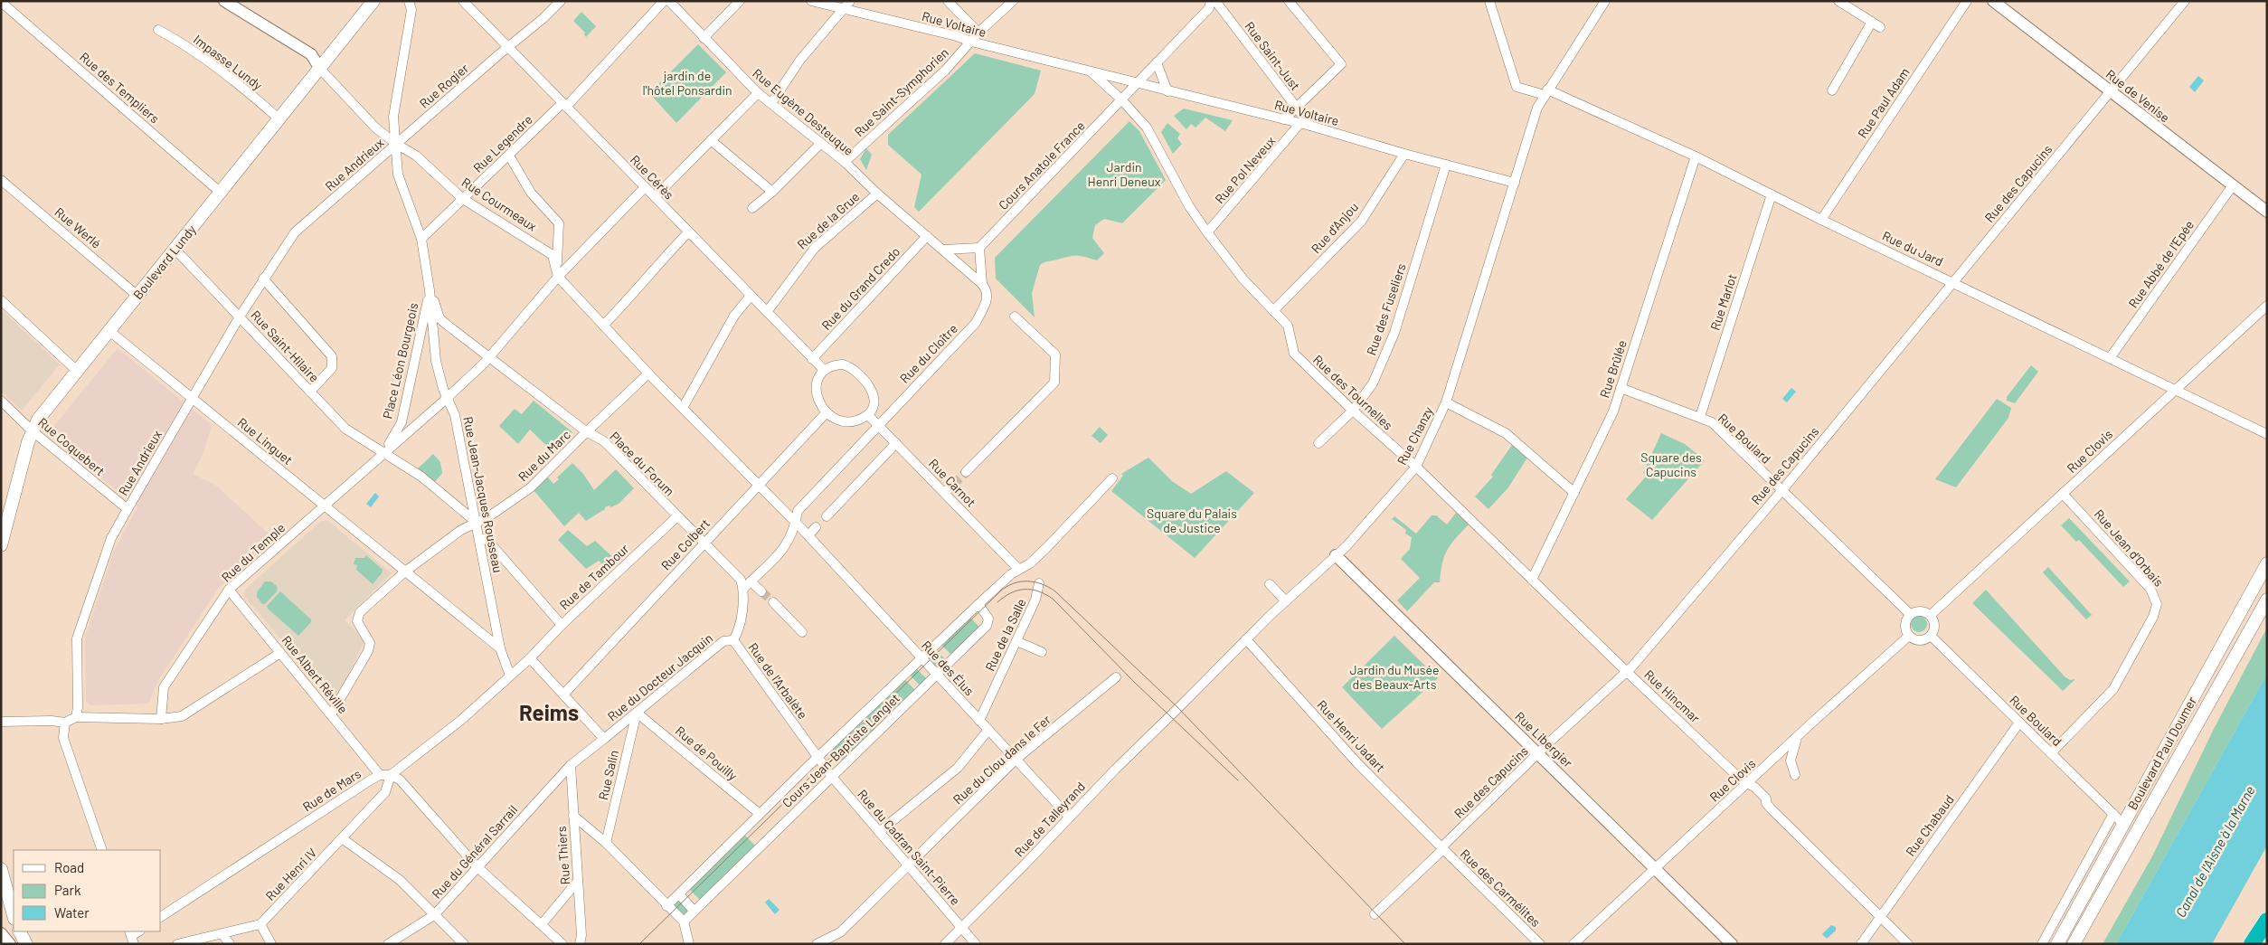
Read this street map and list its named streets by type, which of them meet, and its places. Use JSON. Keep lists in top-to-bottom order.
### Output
{
  "streets": {
    "main road": ["Boulevard Lundy", "Boulevard Paul Doumer"],
    "street": [
      "Rue Voltaire",
      "Rue Saint-Just",
      "Impasse Lundy",
      "Rue Rogier",
      "Rue des Templiers",
      "Rue Saint-Symphorien",
      "Rue de Venise",
      "Rue Paul Adam",
      "Rue Eugène Desteuque",
      "Rue Legendre",
      "Rue Andrieux",
      "Cours Anatole France",
      "Rue Pol Neveux",
      "Rue Cérès",
      "Rue des Capucins",
      "Rue Courmeaux",
      "Rue de la Grue",
      "Rue Werlé",
      "Rue d'Anjou",
      "Rue du Jard",
      "Rue Abbé de l'Epée",
      "Rue du Grand Credo",
      "Rue Marlot",
      "Rue des Fuseliers",
      "Rue Saint-Hilaire",
      "Rue du Cloître",
      "Place Léon Bourgeois",
      "Rue Brûlée",
      "Rue des Tournelles",
      "Rue Chanzy",
      "Rue Boulard",
      "Rue Linguet",
      "Rue Coquebert",
      "Rue Clovis",
      "Rue du Marc",
      "Place du Forum",
      "Rue Carnot",
      "Rue Jean-Jacques Rousseau",
      "Rue Colbert",
      "Rue Jean d'Orbais",
      "Rue du Temple",
      "Rue de Tambour",
      "Rue de la Salle",
      "Rue des Élus",
      "Rue Albert Réville",
      "Rue du Docteur Jacquin",
      "Rue de l'Arbalète",
      "Rue Hincmar",
      "Rue Henri Jadart",
      "Rue Libergier",
      "Cours Jean-Baptiste Langlet",
      "Rue de Pouilly",
      "Rue du Clou dans le Fer",
      "Rue Salin",
      "Rue de Mars",
      "Rue de Talleyrand",
      "Rue Chabaud",
      "Rue du Cadran Saint-Pierre",
      "Rue du Général Sarrail",
      "Rue Thiers",
      "Rue Henri IV",
      "Rue des Carmélites"
    ]
  },
  "crossings": [
    ["Rue Voltaire", "Rue Saint-Just"],
    ["Rue Voltaire", "Rue Saint-Symphorien"],
    ["Rue Voltaire", "Cours Anatole France"],
    ["Rue Voltaire", "Rue Pol Neveux"],
    ["Rue Voltaire", "Rue d'Anjou"],
    ["Rue Voltaire", "Rue des Fuseliers"],
    ["Rue Voltaire", "Rue des Tournelles"],
    ["Rue Voltaire", "Rue Chanzy"],
    ["Rue Saint-Just", "Cours Anatole France"],
    ["Impasse Lundy", "Boulevard Lundy"],
    ["Rue Rogier", "Rue Andrieux"],
    ["Rue Rogier", "Rue Cérès"],
    ["Rue Rogier", "Rue Courmeaux"],
    ["Rue Rogier", "Rue Jean-Jacques Rousseau"],
    ["Rue des Templiers", "Boulevard Lundy"],
    ["Rue Saint-Symphorien", "Rue Eugène Desteuque"],
    ["Rue de Venise", "Rue des Capucins"],
    ["Rue de Venise", "Rue Abbé de l'Epée"],
    ["Rue Paul Adam", "Rue du Jard"],
    ["Rue Eugène Desteuque", "Rue de la Grue"],
    ["Rue Eugène Desteuque", "Rue du Grand Credo"],
    ["Rue Eugène Desteuque", "Rue du Cloître"],
    ["Rue Legendre", "Rue Cérès"],
    ["Rue Legendre", "Rue Courmeaux"],
    ["Rue Legendre", "Rue Jean-Jacques Rousseau"],
    ["Rue Andrieux", "Rue Courmeaux"],
    ["Rue Andrieux", "Rue Saint-Hilaire"],
    ["Rue Andrieux", "Rue Linguet"],
    ["Rue Andrieux", "Rue Coquebert"],
    ["Rue Andrieux", "Rue Jean-Jacques Rousseau"],
    ["Rue Cérès", "Rue de la Grue"],
    ["Rue Cérès", "Rue du Grand Credo"],
    ["Rue Cérès", "Rue Carnot"],
    ["Rue Cérès", "Rue Colbert"],
    ["Rue des Capucins", "Rue du Jard"],
    ["Rue des Capucins", "Rue Boulard"],
    ["Rue des Capucins", "Rue Hincmar"],
    ["Rue des Capucins", "Rue Henri Jadart"],
    ["Rue des Capucins", "Rue Libergier"],
    ["Rue des Capucins", "Rue des Carmélites"],
    ["Rue Courmeaux", "Boulevard Lundy"],
    ["Rue Courmeaux", "Rue Jean-Jacques Rousseau"],
    ["Rue Werlé", "Boulevard Lundy"],
    ["Rue du Jard", "Rue Abbé de l'Epée"],
    ["Rue du Jard", "Rue Marlot"],
    ["Rue du Jard", "Rue Brûlée"],
    ["Rue du Jard", "Rue Chanzy"],
    ["Rue du Jard", "Rue Clovis"],
    ["Boulevard Lundy", "Rue Saint-Hilaire"],
    ["Boulevard Lundy", "Rue Linguet"],
    ["Boulevard Lundy", "Rue Coquebert"],
    ["Rue Marlot", "Rue Boulard"],
    ["Rue des Fuseliers", "Rue des Tournelles"],
    ["Rue Saint-Hilaire", "Place Léon Bourgeois"],
    ["Rue Saint-Hilaire", "Rue du Marc"],
    ["Rue Saint-Hilaire", "Rue Jean-Jacques Rousseau"],
    ["Rue Saint-Hilaire", "Rue du Temple"],
    ["Rue du Cloître", "Rue Carnot"],
    ["Place Léon Bourgeois", "Place du Forum"],
    ["Place Léon Bourgeois", "Rue Jean-Jacques Rousseau"],
    ["Place Léon Bourgeois", "Rue du Temple"],
    ["Rue Brûlée", "Rue Boulard"],
    ["Rue Brûlée", "Rue Hincmar"],
    ["Rue des Tournelles", "Rue Chanzy"],
    ["Rue des Tournelles", "Rue Hincmar"],
    ["Rue Chanzy", "Rue Hincmar"],
    ["Rue Chanzy", "Rue Henri Jadart"],
    ["Rue Chanzy", "Rue Libergier"],
    ["Rue Chanzy", "Rue de Talleyrand"],
    ["Rue Boulard", "Rue Clovis"],
    ["Rue Boulard", "Rue Jean d'Orbais"],
    ["Rue Boulard", "Boulevard Paul Doumer"],
    ["Rue Boulard", "Rue Chabaud"],
    ["Rue Linguet", "Rue du Marc"],
    ["Rue Linguet", "Rue Jean-Jacques Rousseau"],
    ["Rue Linguet", "Rue du Temple"],
    ["Rue Clovis", "Rue Jean d'Orbais"],
    ["Rue Clovis", "Rue Hincmar"],
    ["Rue Clovis", "Rue Libergier"],
    ["Rue du Marc", "Place du Forum"],
    ["Rue du Marc", "Rue Jean-Jacques Rousseau"],
    ["Rue du Marc", "Rue Albert Réville"],
    ["Place du Forum", "Rue Colbert"],
    ["Place du Forum", "Rue de Tambour"],
    ["Place du Forum", "Rue de l'Arbalète"],
    ["Rue Carnot", "Rue Colbert"],
    ["Rue Carnot", "Cours Jean-Baptiste Langlet"],
    ["Rue Jean-Jacques Rousseau", "Rue de Tambour"],
    ["Rue du Temple", "Rue Albert Réville"],
    ["Rue de la Salle", "Rue des Élus"],
    ["Rue des Élus", "Cours Jean-Baptiste Langlet"],
    ["Rue des Élus", "Rue du Clou dans le Fer"],
    ["Rue des Élus", "Rue de Talleyrand"],
    ["Rue Albert Réville", "Rue de Mars"],
    ["Rue du Docteur Jacquin", "Rue de l'Arbalète"],
    ["Rue du Docteur Jacquin", "Rue de Pouilly"],
    ["Rue du Docteur Jacquin", "Rue Salin"],
    ["Rue du Docteur Jacquin", "Rue du Général Sarrail"],
    ["Rue du Docteur Jacquin", "Rue Thiers"],
    ["Rue de l'Arbalète", "Cours Jean-Baptiste Langlet"],
    ["Rue de l'Arbalète", "Rue du Cadran Saint-Pierre"],
    ["Rue Hincmar", "Rue Chabaud"],
    ["Rue Henri Jadart", "Rue des Carmélites"],
    ["Cours Jean-Baptiste Langlet", "Rue de Pouilly"],
    ["Cours Jean-Baptiste Langlet", "Rue du Cadran Saint-Pierre"],
    ["Rue de Pouilly", "Rue Salin"],
    ["Rue du Clou dans le Fer", "Rue du Cadran Saint-Pierre"],
    ["Rue de Mars", "Rue Henri IV"],
    ["Rue de Talleyrand", "Rue du Cadran Saint-Pierre"],
    ["Rue du Général Sarrail", "Rue Thiers"]
  ],
  "districts": ["Reims"],
  "water": ["Canal de l'Aisne à la Marne"],
  "parks": [
    "jardin de l'hôtel Ponsardin",
    "Jardin Henri Deneux",
    "Square des Capucins",
    "Square du Palais de Justice",
    "Jardin du Musée des Beaux-Arts"
  ],
  "legend": ["Road", "Park", "Water"]
}
